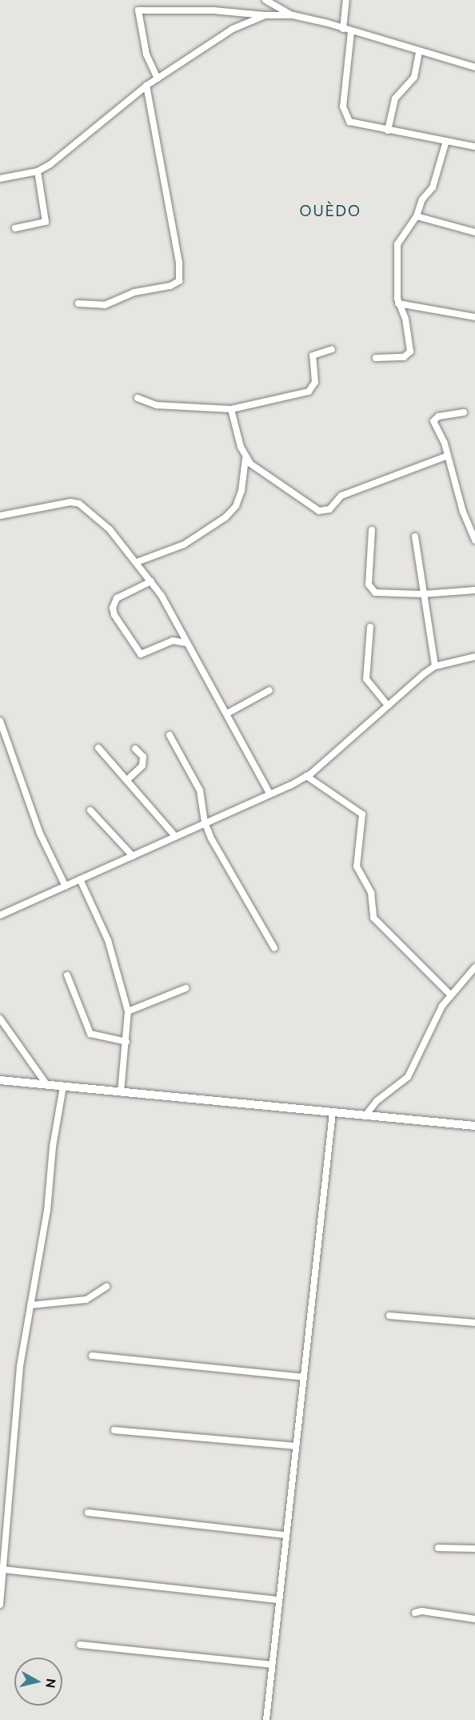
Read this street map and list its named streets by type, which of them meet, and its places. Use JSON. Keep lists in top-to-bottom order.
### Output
{
  "districts": ["OUÈDO"],
  "north": "right"
}
